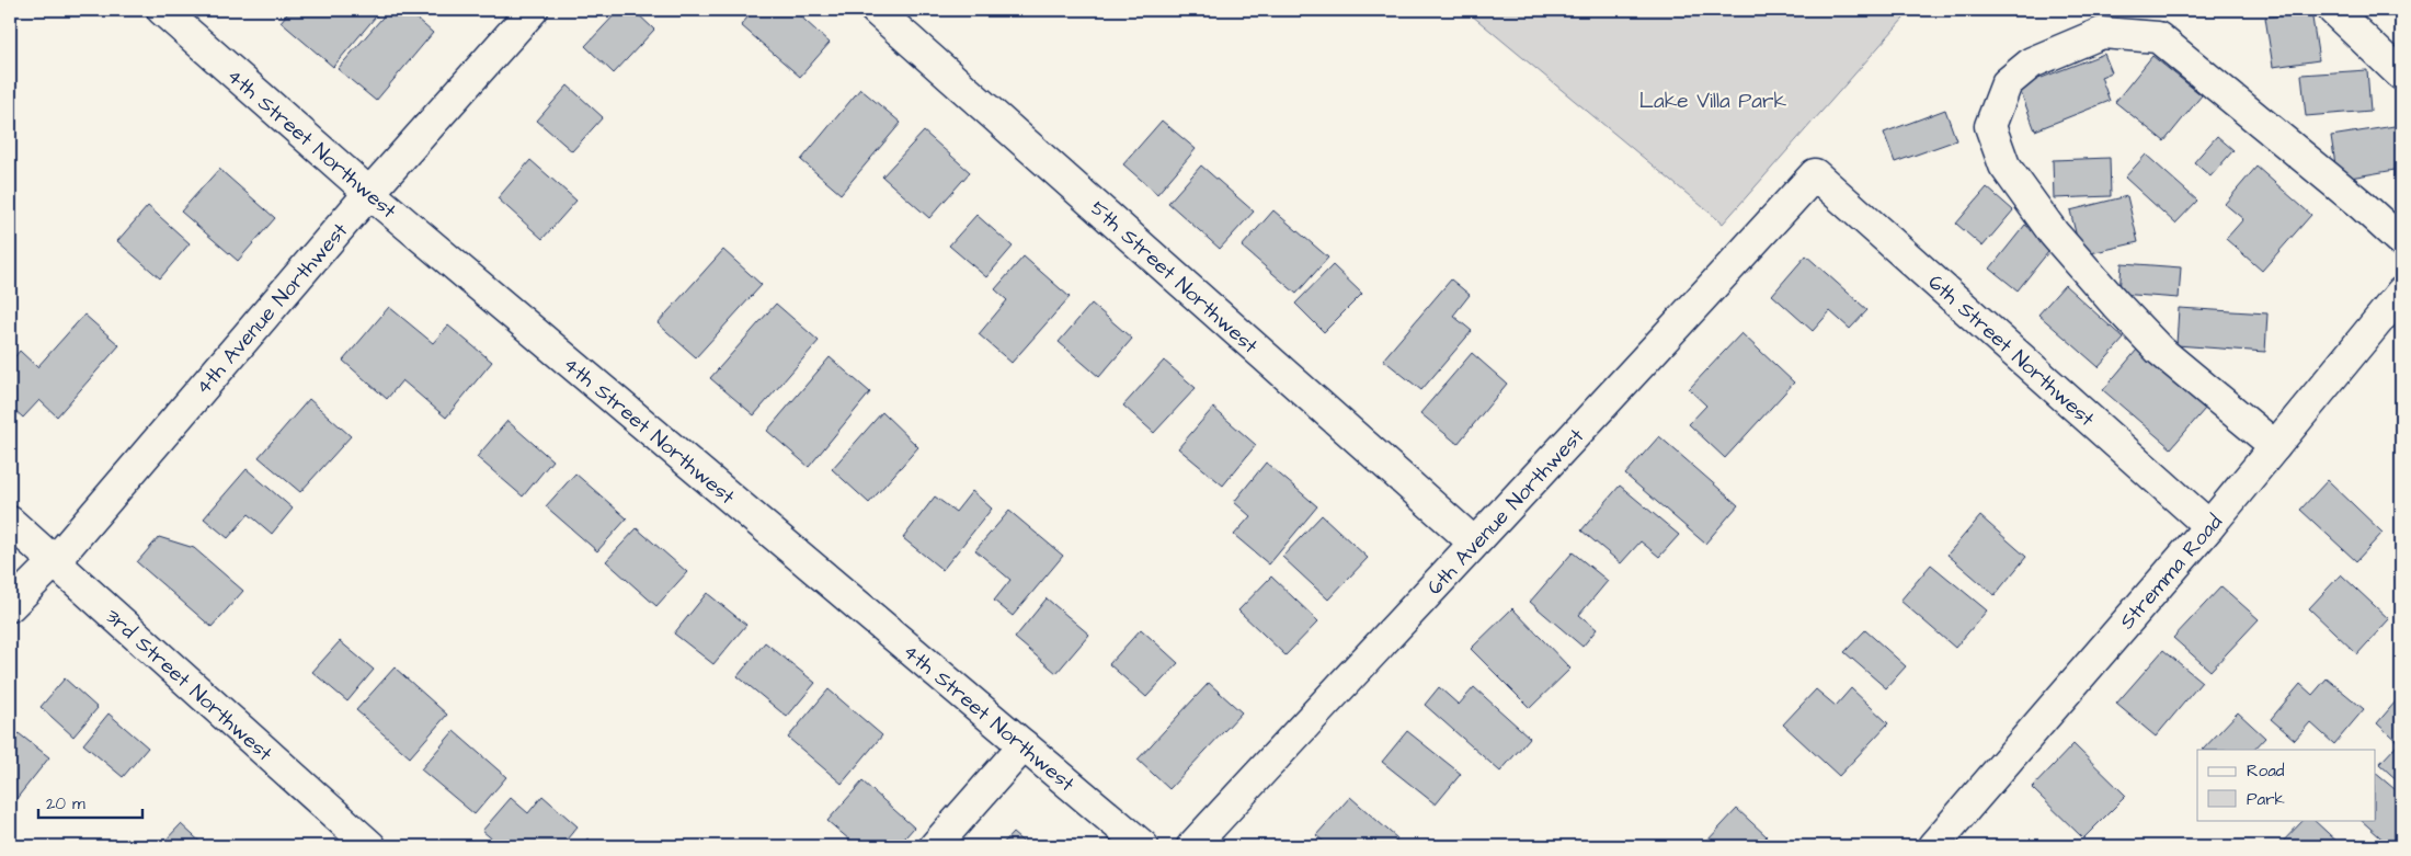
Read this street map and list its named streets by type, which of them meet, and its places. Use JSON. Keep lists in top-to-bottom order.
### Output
{
  "streets": {
    "street": [
      "4th Street Northwest",
      "5th Street Northwest",
      "4th Avenue Northwest",
      "6th Street Northwest",
      "6th Avenue Northwest",
      "Stremma Road",
      "3rd Street Northwest"
    ]
  },
  "crossings": [
    ["4th Street Northwest", "4th Avenue Northwest"],
    ["5th Street Northwest", "6th Avenue Northwest"],
    ["4th Avenue Northwest", "3rd Street Northwest"],
    ["6th Street Northwest", "6th Avenue Northwest"],
    ["6th Street Northwest", "Stremma Road"]
  ],
  "parks": ["Lake Villa Park"],
  "legend": ["Road", "Park"],
  "scale_bar": "20 m"
}
